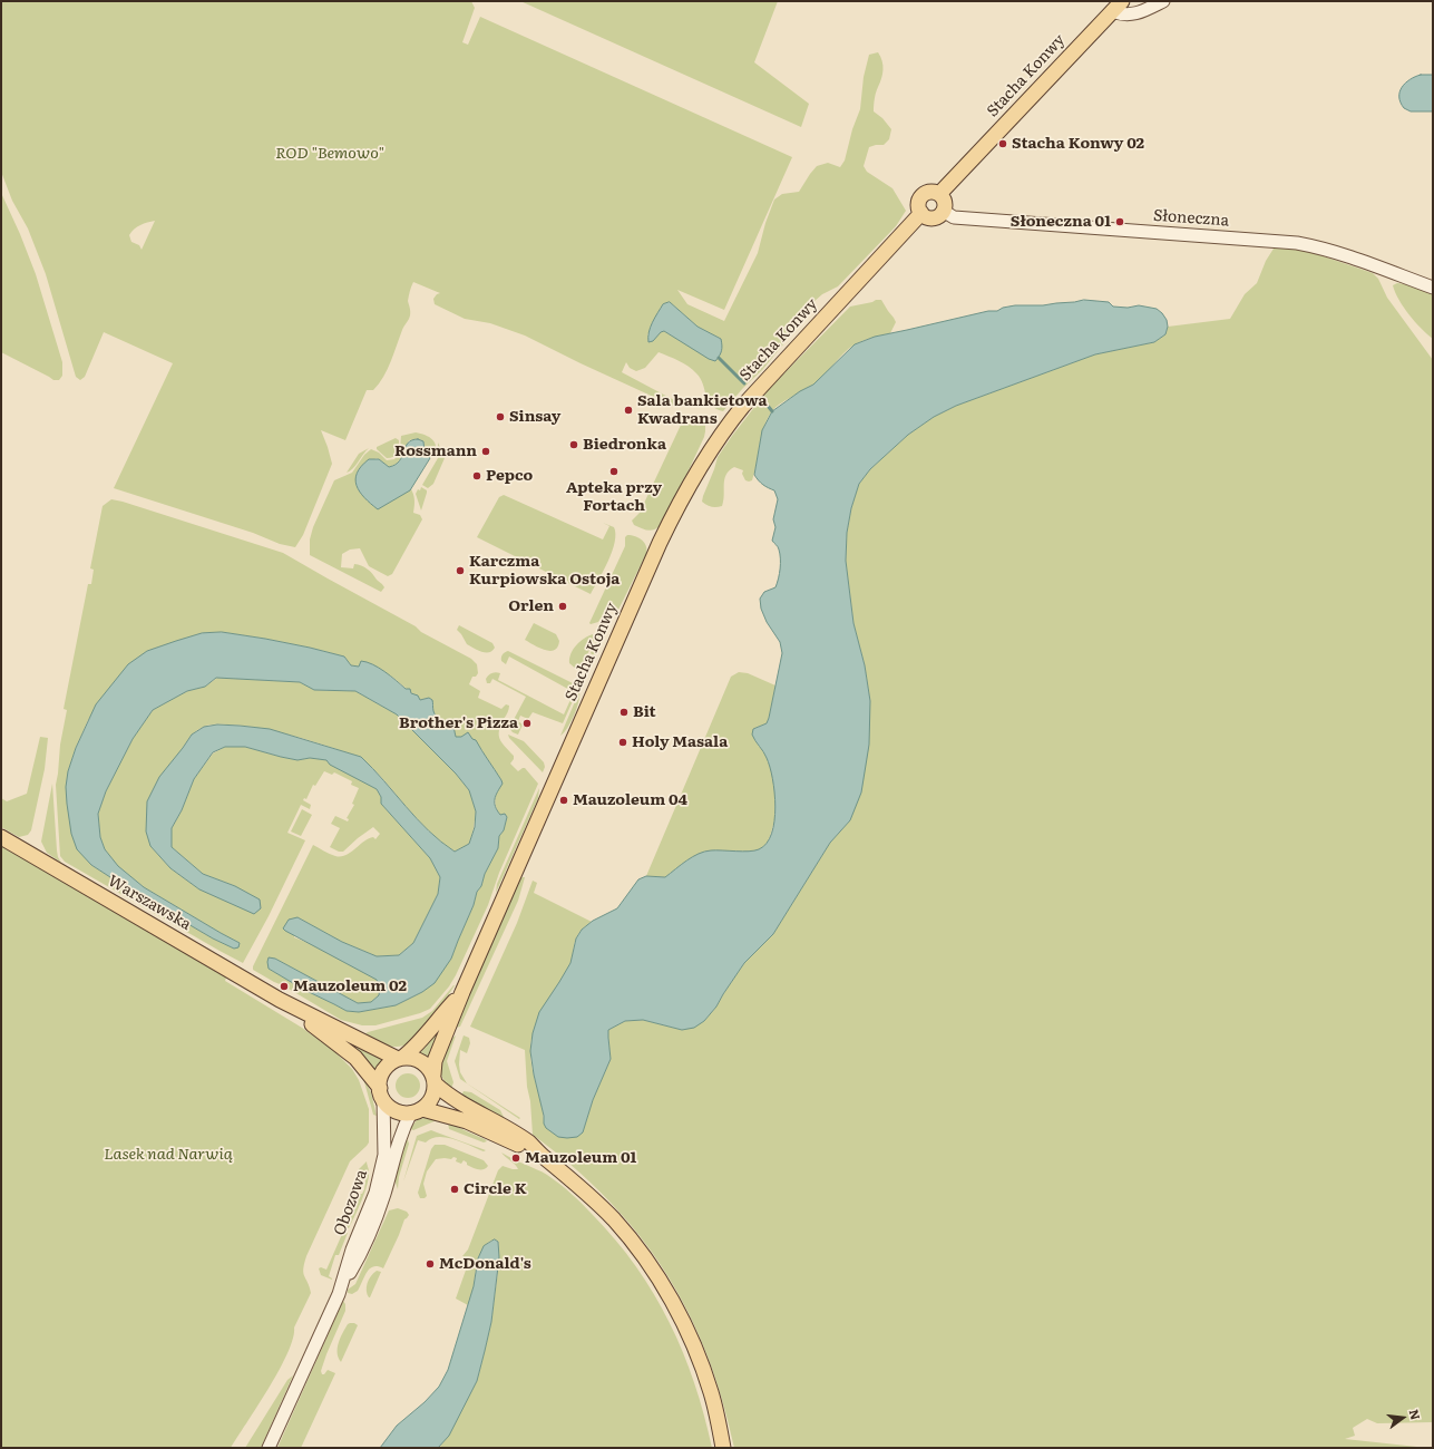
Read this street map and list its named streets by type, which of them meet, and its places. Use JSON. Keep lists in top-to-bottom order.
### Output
{
  "streets": {
    "main road": ["Stacha Konwy", "Warszawska"],
    "street": ["Słoneczna", "Obozowa"]
  },
  "crossings": [
    ["Stacha Konwy", "Słoneczna"],
    ["Stacha Konwy", "Warszawska"],
    ["Stacha Konwy", "Obozowa"],
    ["Warszawska", "Obozowa"]
  ],
  "parks": ["ROD \"Bemowo\"", "Lasek nad Narwią"],
  "places": [
    "Stacha Konwy 02",
    "Słoneczna 01",
    "Sala bankietowa Kwadrans",
    "Sinsay",
    "Biedronka",
    "Rossmann",
    "Apteka przy Fortach",
    "Pepco",
    "Karczma Kurpiowska Ostoja",
    "Orlen",
    "Bit",
    "Brother's Pizza",
    "Holy Masala",
    "Mauzoleum 04",
    "Mauzoleum 02",
    "Mauzoleum 01",
    "Circle K",
    "McDonald's"
  ],
  "north": "right"
}
